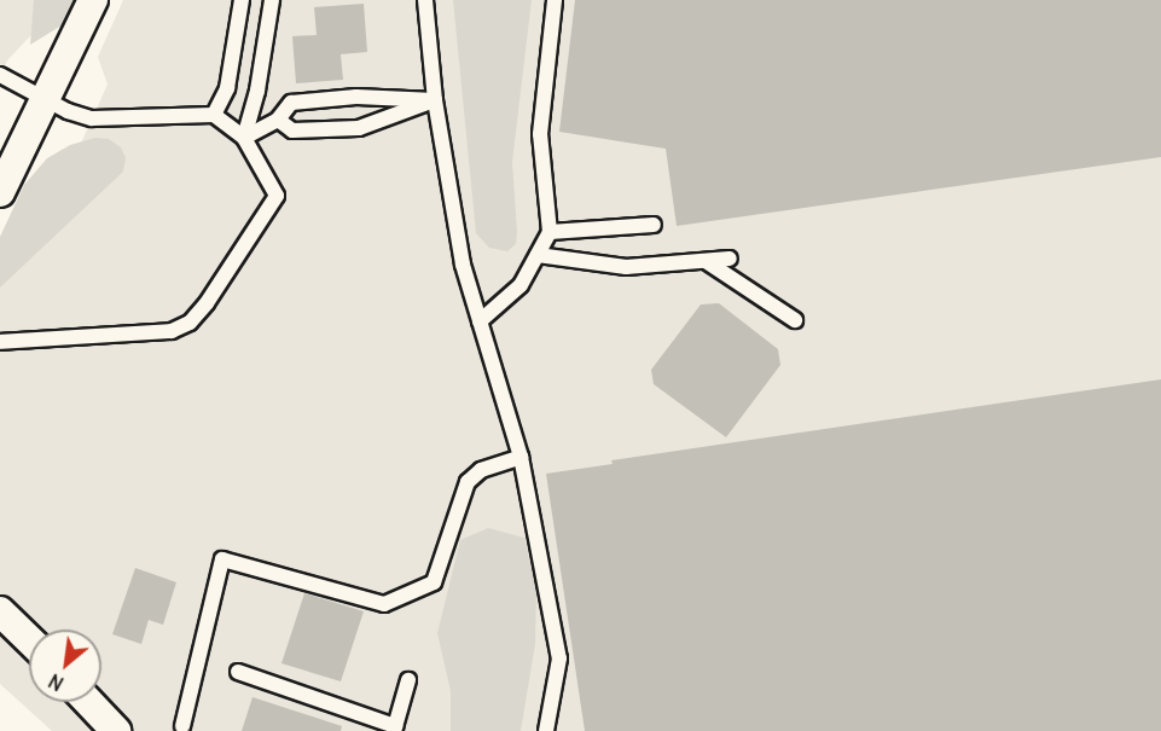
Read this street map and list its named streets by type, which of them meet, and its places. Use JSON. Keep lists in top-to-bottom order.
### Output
{
  "north": "bottom left"
}
